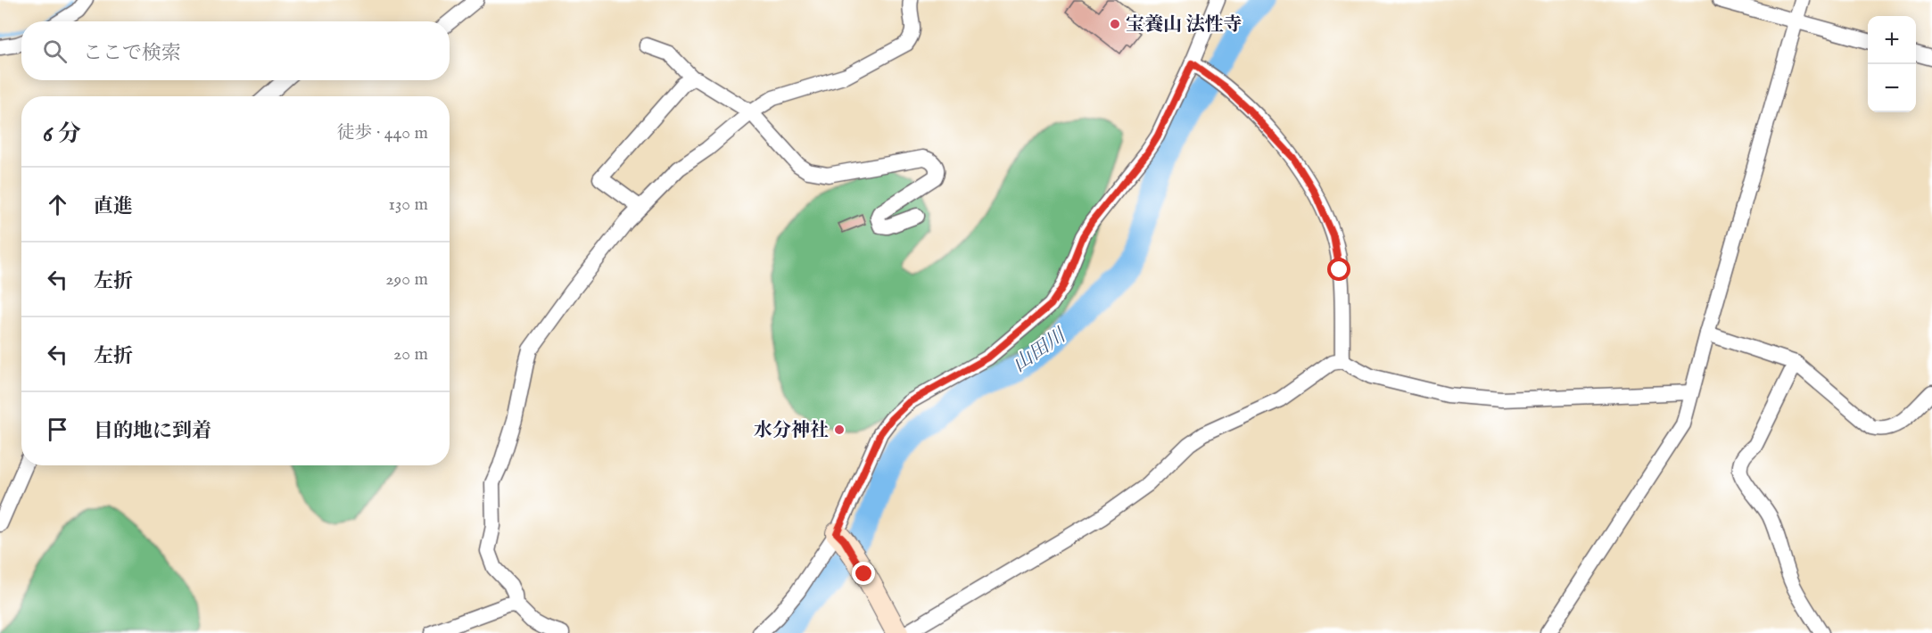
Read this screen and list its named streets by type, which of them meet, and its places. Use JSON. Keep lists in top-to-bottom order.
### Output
{
  "water": ["山田川"],
  "places": ["宝養山 法性寺", "水分神社"],
  "page": {
    "map_buttons": ["+", "−"],
    "search": "ここで検索",
    "heading": ["6 分", "徒歩 · 440 m"],
    "list": [
      ["直進", "130 m"],
      ["左折", "290 m"],
      ["左折", "20 m"],
      "目的地に到着"
    ]
  }
}
